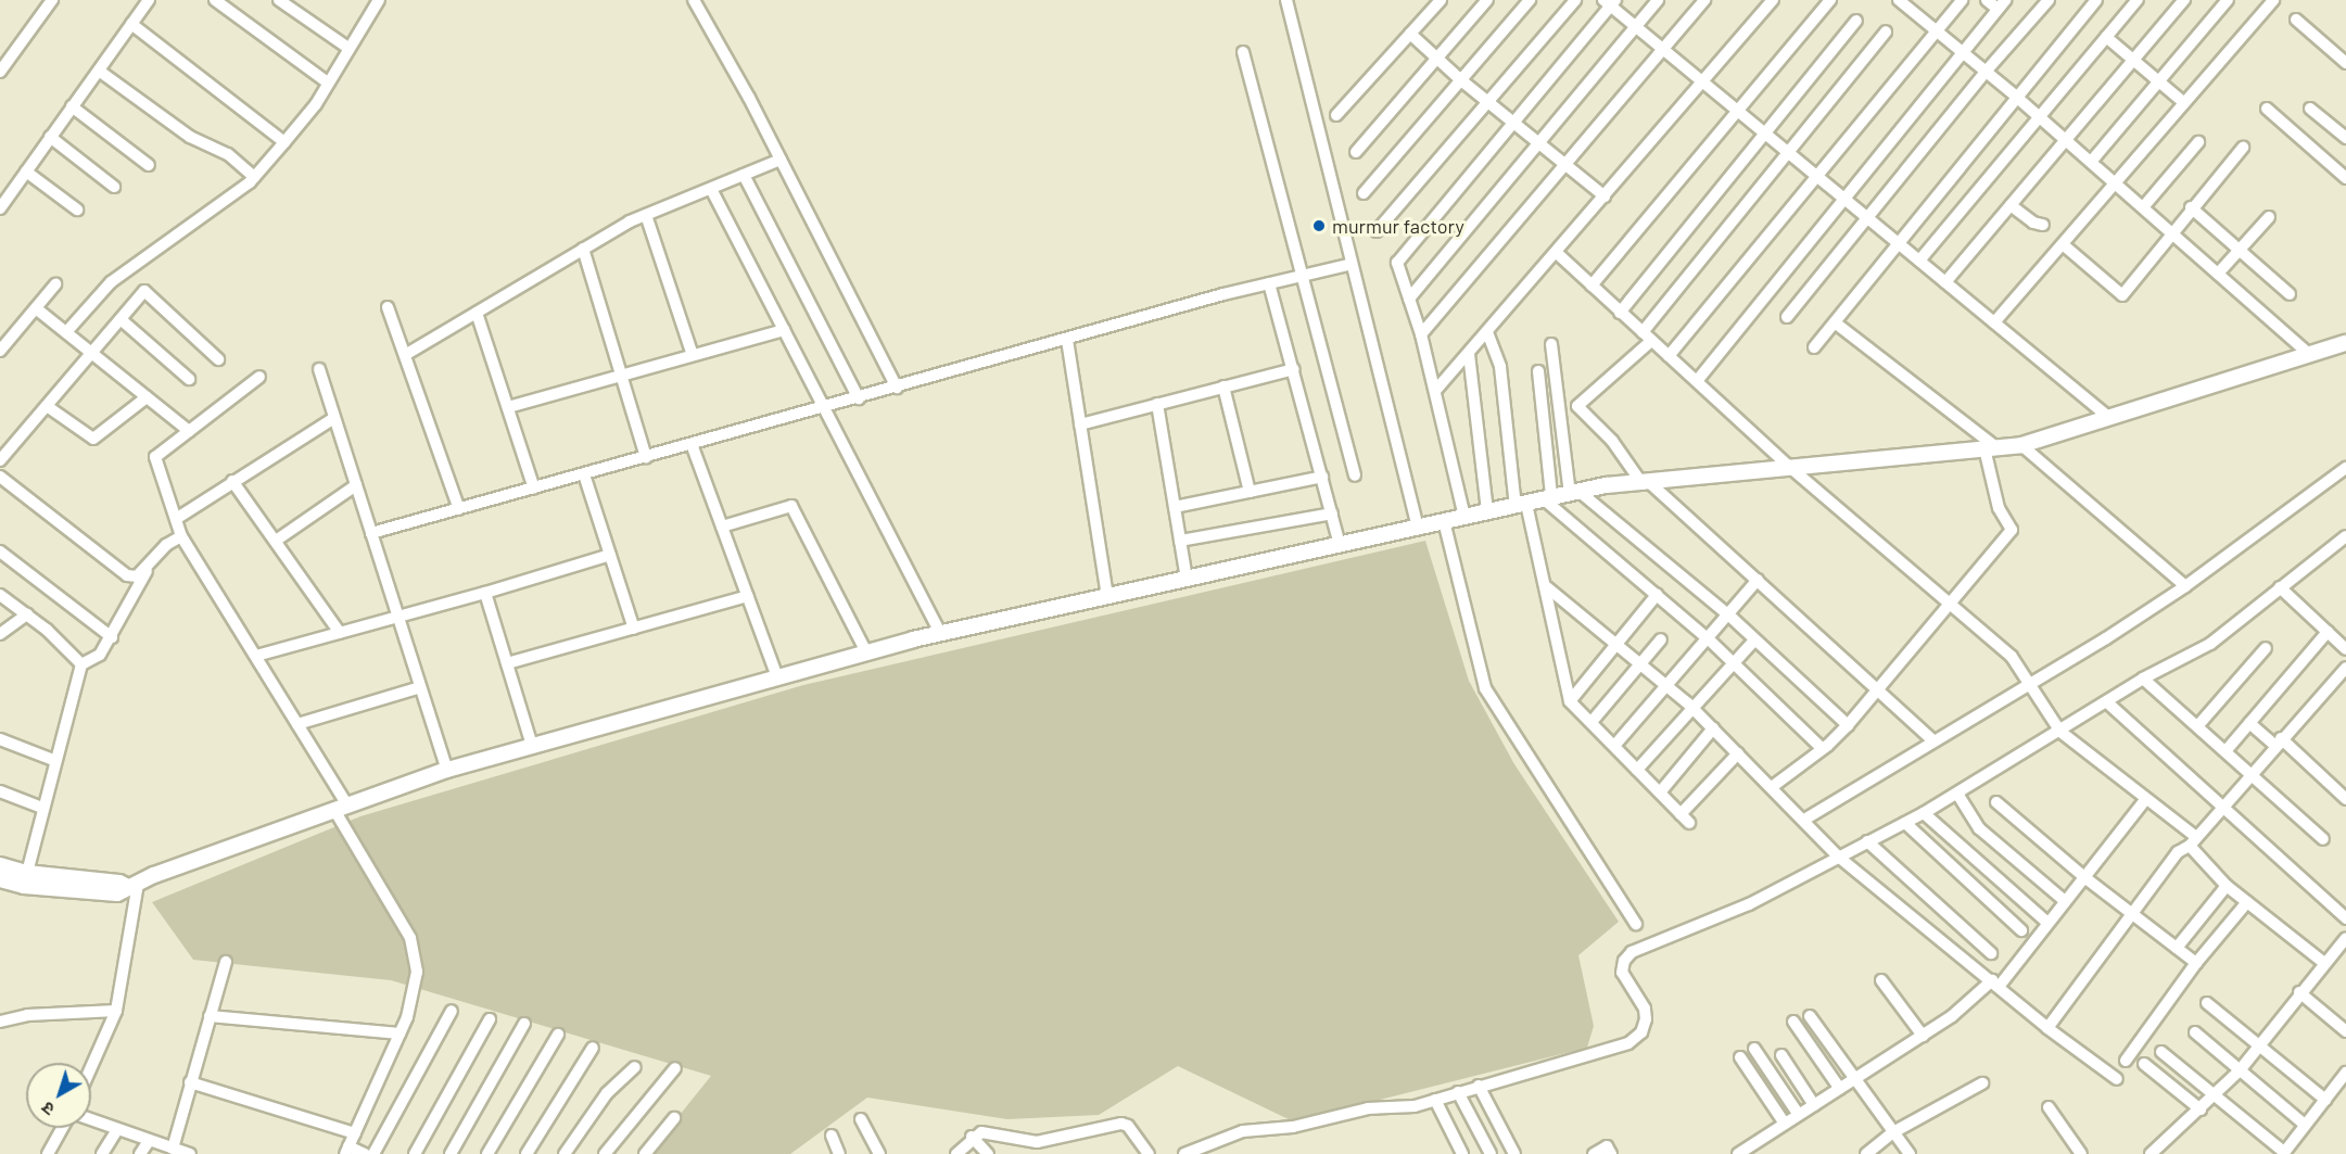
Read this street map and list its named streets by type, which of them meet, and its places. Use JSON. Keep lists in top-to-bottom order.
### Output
{
  "places": ["murmur factory"],
  "north": "bottom left"
}
